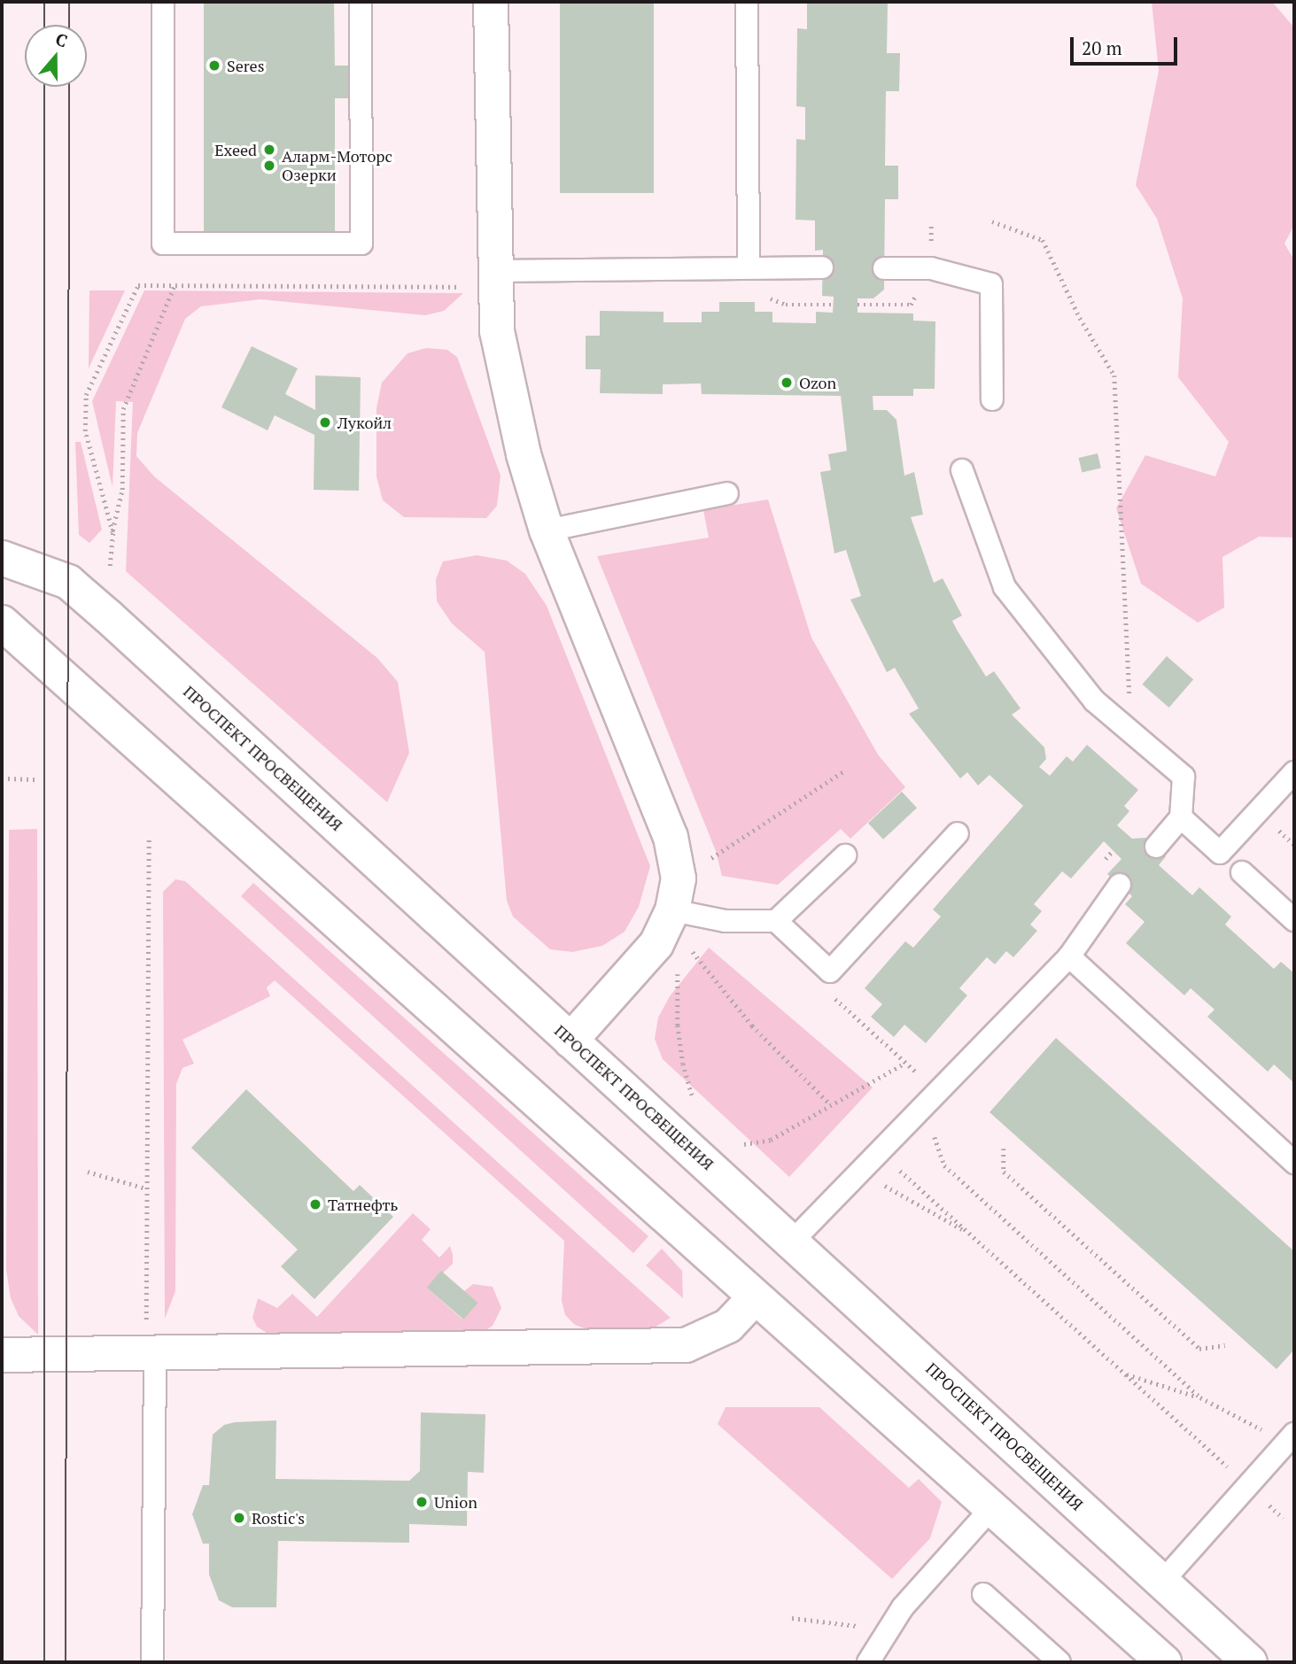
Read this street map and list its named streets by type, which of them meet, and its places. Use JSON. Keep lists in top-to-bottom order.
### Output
{
  "streets": {
    "main road": ["ПРОСПЕКТ ПРОСВЕЩЕНИЯ"]
  },
  "places": [
    "Seres",
    "Exeed",
    "Аларм-Моторс Озерки",
    "Ozon",
    "Лукойл",
    "Татнефть",
    "Union",
    "Rostic's"
  ],
  "scale_bar": "20 m",
  "north": "top"
}
